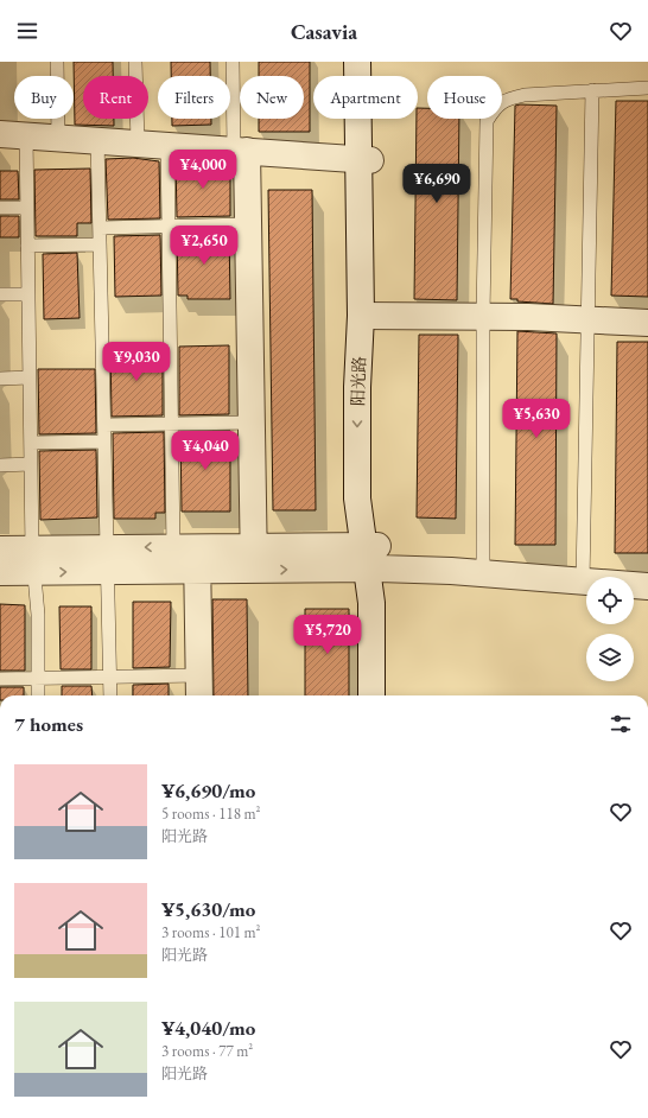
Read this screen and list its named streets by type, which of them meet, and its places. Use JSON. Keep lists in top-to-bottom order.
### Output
{
  "streets": {
    "street": ["阳光路"]
  },
  "page": {
    "header": "Casavia",
    "chip": [
      "Buy",
      "Rent",
      "Filters",
      "New",
      "Apartment",
      "House"
    ],
    "price": [
      "¥4,000",
      "¥6,690",
      "¥2,650",
      "¥9,030",
      "¥5,630",
      "¥4,040",
      "¥5,720"
    ],
    "heading": "7 homes",
    "list": [
      {
        "name": "¥6,690/mo",
        "note": "5 rooms · 118 m² · 阳光路"
      },
      {
        "name": "¥5,630/mo",
        "note": "3 rooms · 101 m² · 阳光路"
      },
      {
        "name": "¥4,040/mo",
        "note": "3 rooms · 77 m² · 阳光路"
      }
    ]
  }
}
